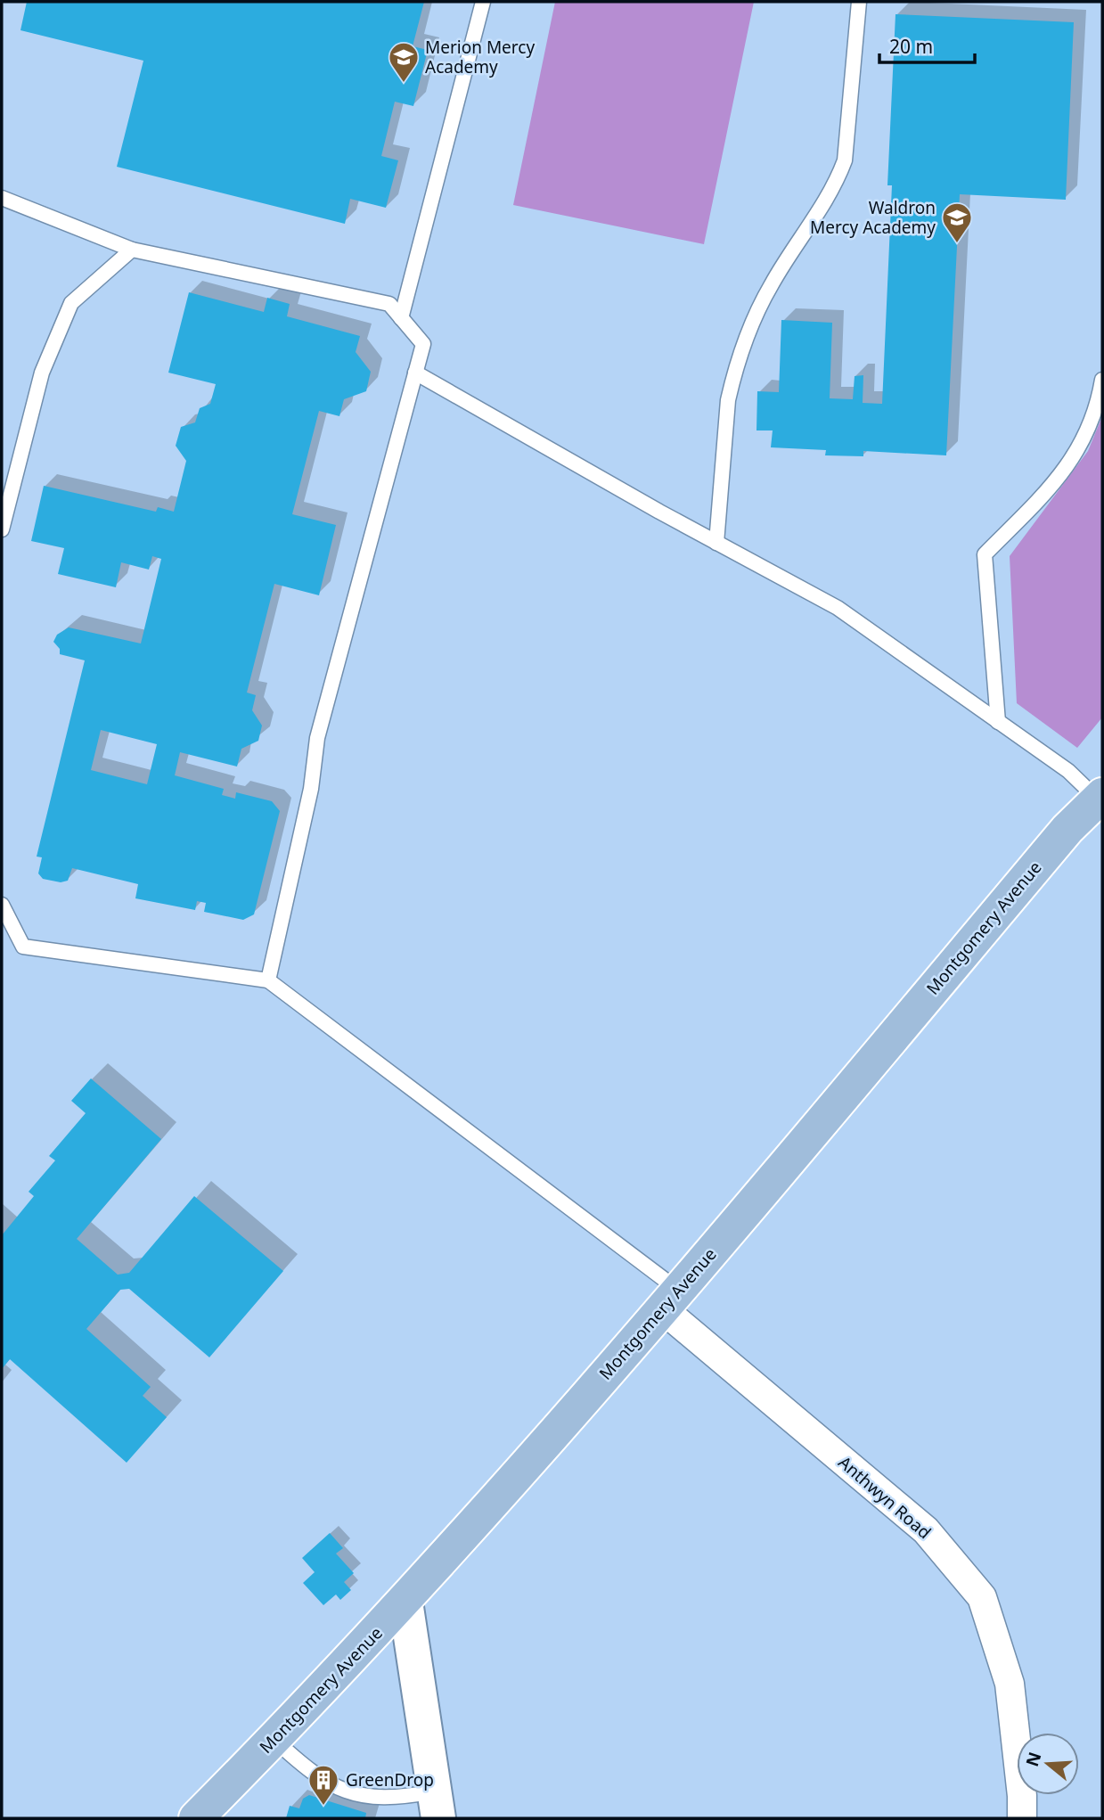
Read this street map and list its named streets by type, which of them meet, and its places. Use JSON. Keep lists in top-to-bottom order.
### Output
{
  "streets": {
    "main road": ["Montgomery Avenue"],
    "street": ["Anthwyn Road"]
  },
  "crossings": [
    ["Montgomery Avenue", "Anthwyn Road"]
  ],
  "places": {
    "school or university": ["Merion Mercy Academy", "Waldron Mercy Academy"],
    "building": ["GreenDrop"]
  },
  "scale_bar": "20 m",
  "north": "left"
}
